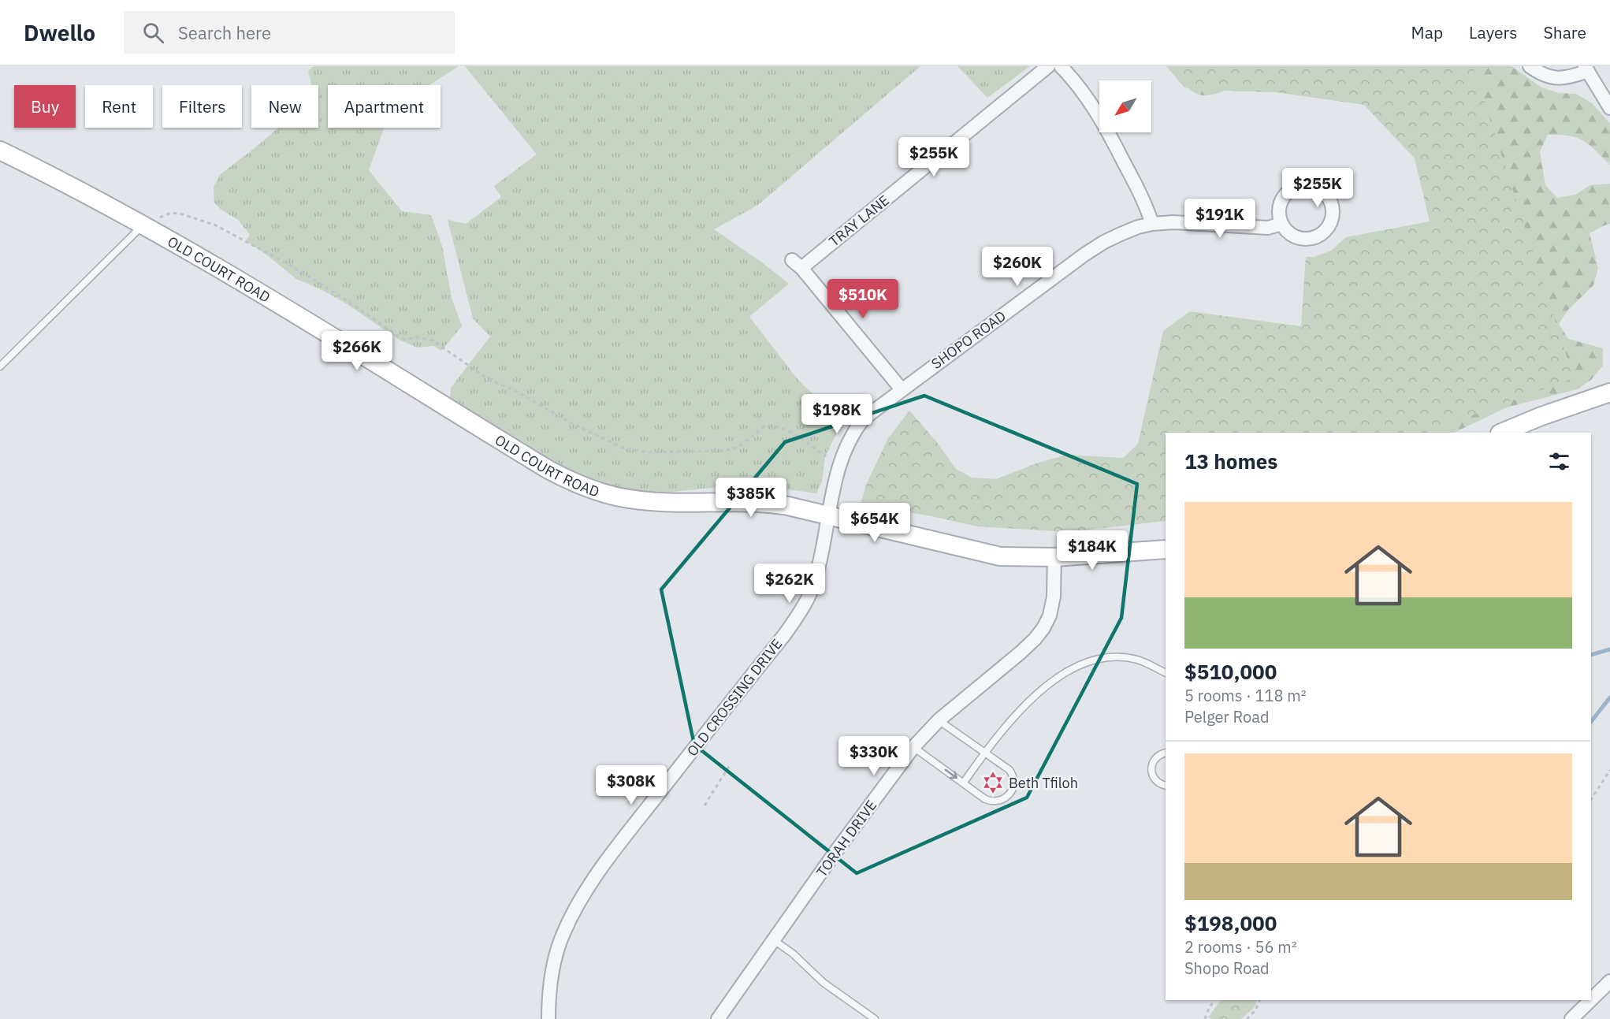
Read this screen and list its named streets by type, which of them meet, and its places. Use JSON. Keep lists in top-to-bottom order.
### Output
{
  "streets": {
    "main road": ["OLD COURT ROAD"],
    "street": [
      "TRAY LANE",
      "SHOPO ROAD",
      "OLD CROSSING DRIVE",
      "TORAH DRIVE"
    ]
  },
  "crossings": [
    ["TRAY LANE", "SHOPO ROAD"],
    ["OLD COURT ROAD", "SHOPO ROAD"],
    ["OLD COURT ROAD", "OLD CROSSING DRIVE"],
    ["OLD COURT ROAD", "TORAH DRIVE"],
    ["SHOPO ROAD", "OLD CROSSING DRIVE"]
  ],
  "places": {
    "synagogue": ["Beth Tfiloh"]
  },
  "north": "bottom left",
  "page": {
    "header": "Dwello",
    "search": "Search here",
    "nav": ["Map", "Layers", "Share"],
    "chip": [
      "Buy",
      "Rent",
      "Filters",
      "New",
      "Apartment"
    ],
    "price": [
      "$255K",
      "$255K",
      "$191K",
      "$260K",
      "$510K",
      "$266K",
      "$198K",
      "$385K",
      "$654K",
      "$184K",
      "$262K",
      "$330K",
      "$308K"
    ],
    "heading": "13 homes",
    "list": [
      {
        "name": "$510,000",
        "note": "5 rooms · 118 m² · Pelger Road"
      },
      {
        "name": "$198,000",
        "note": "2 rooms · 56 m² · Shopo Road"
      }
    ]
  }
}
